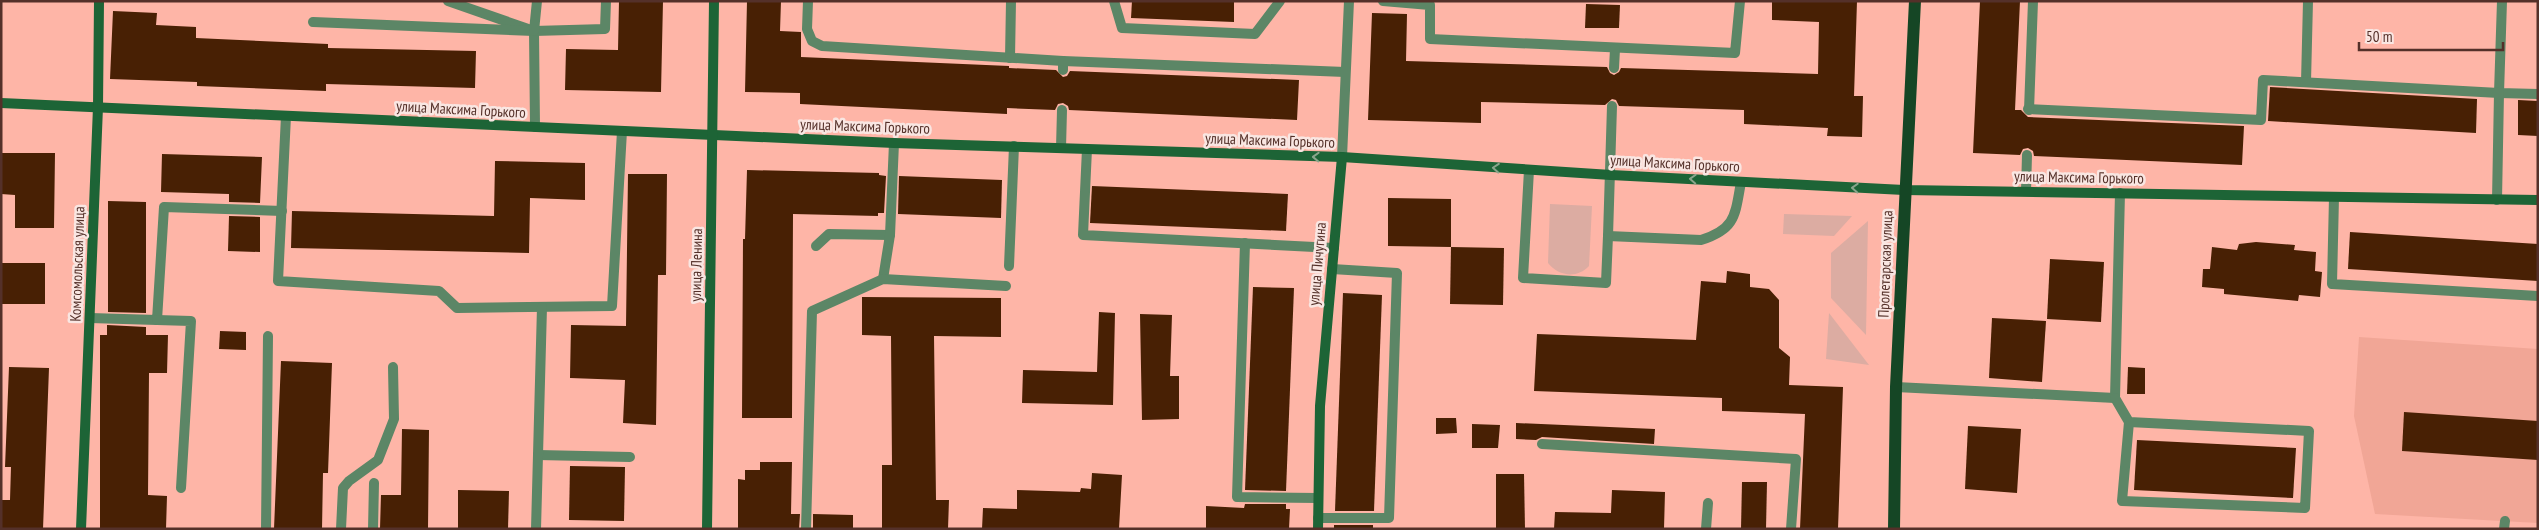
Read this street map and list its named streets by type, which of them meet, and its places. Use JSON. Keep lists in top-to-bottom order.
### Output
{
  "streets": {
    "main road": ["Пролетарская улица"],
    "street": [
      "улица Максима Горького",
      "Комсомольская улица",
      "улица Пичугина",
      "улица Ленина"
    ]
  },
  "crossings": [
    ["улица Максима Горького", "Комсомольская улица"],
    ["улица Максима Горького", "улица Пичугина"],
    ["улица Максима Горького", "Пролетарская улица"],
    ["улица Максима Горького", "улица Ленина"]
  ],
  "scale_bar": "50 m"
}
